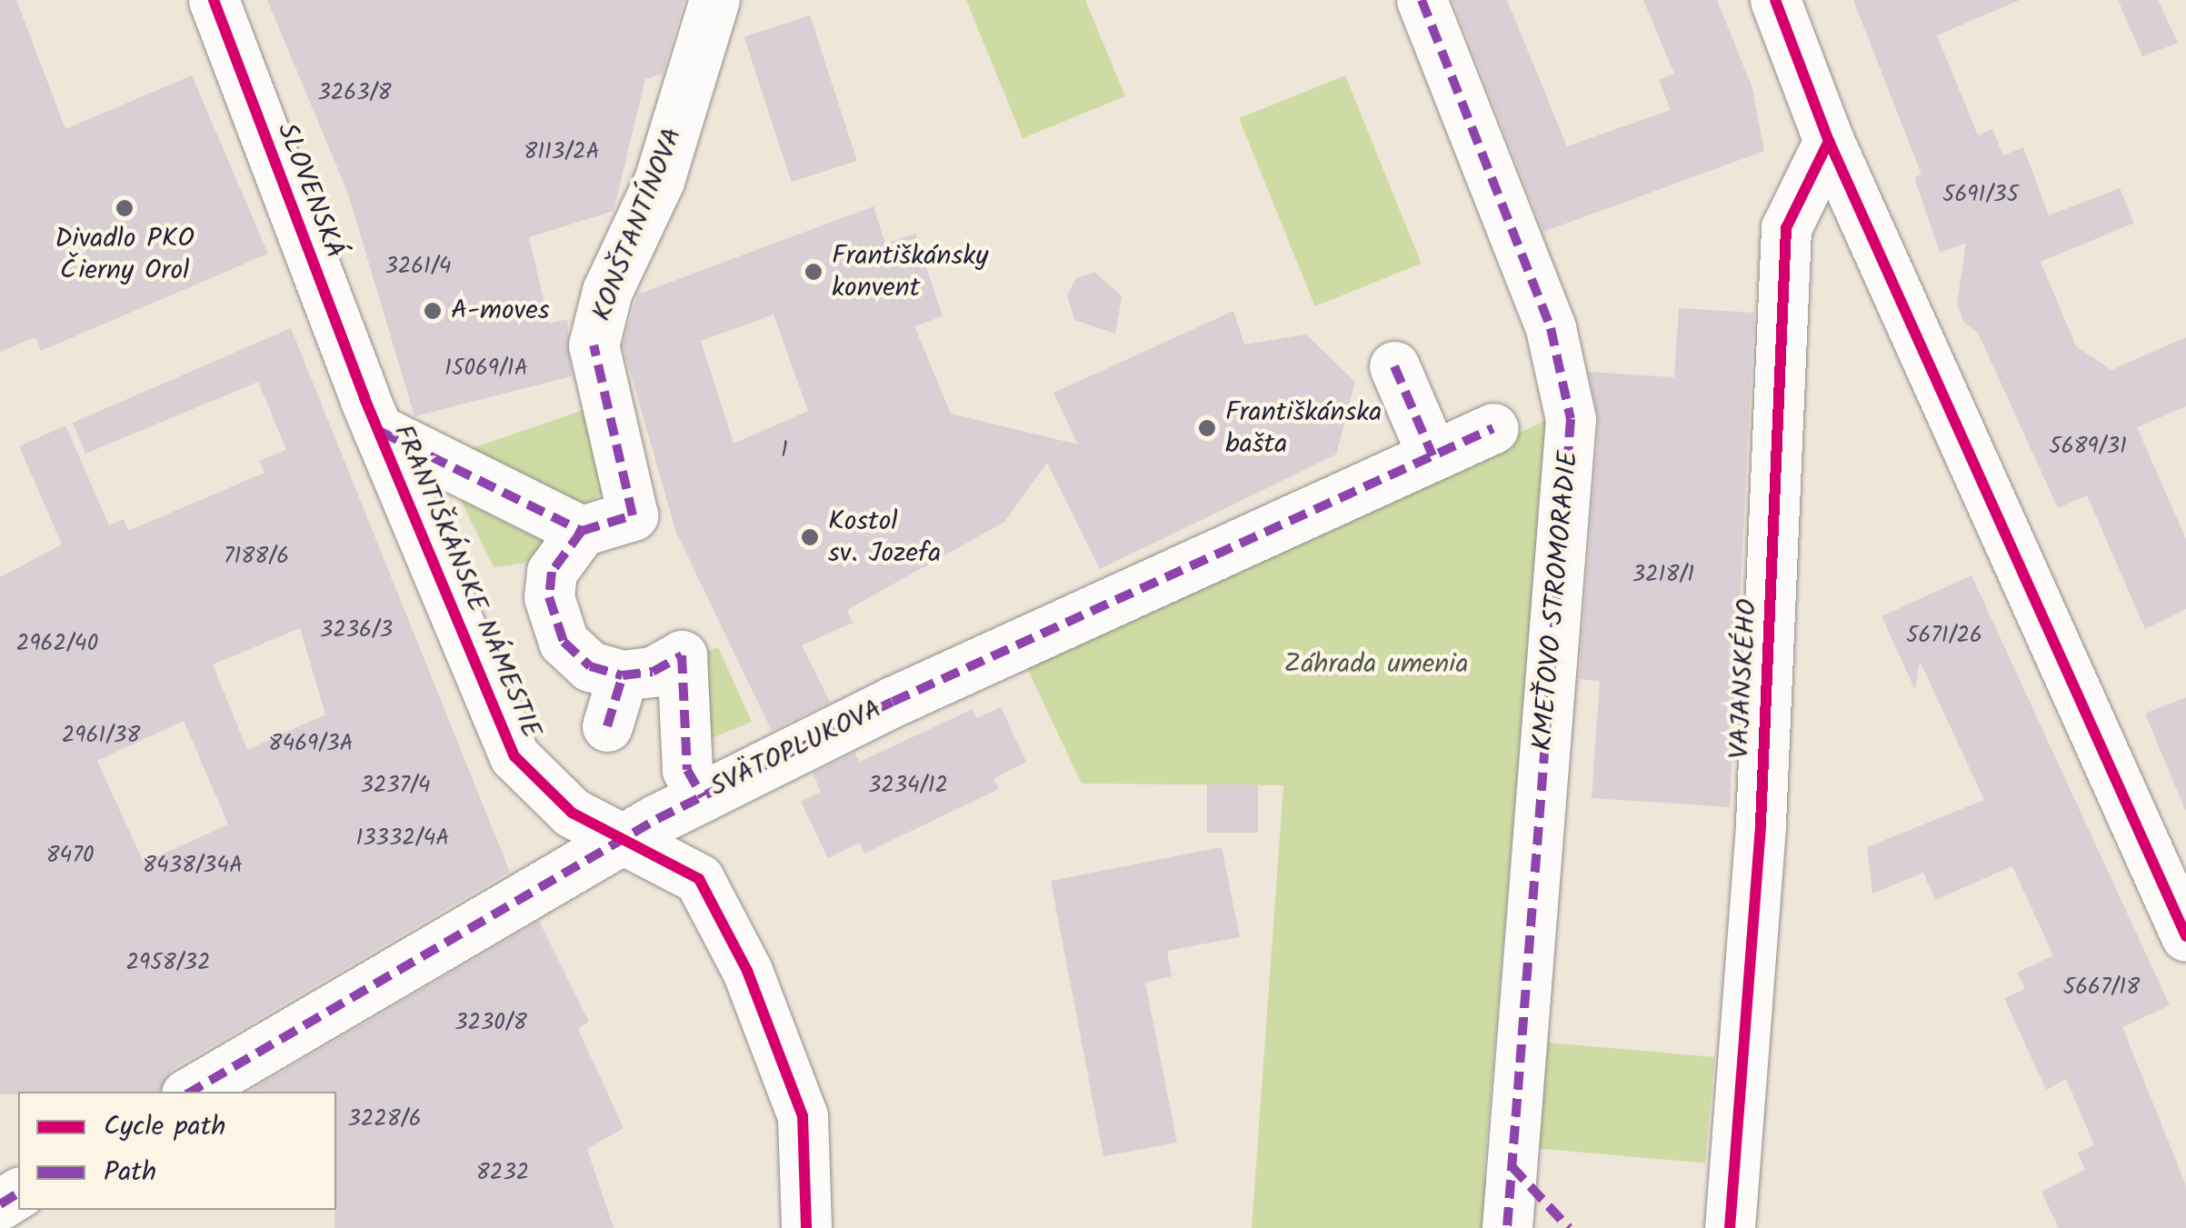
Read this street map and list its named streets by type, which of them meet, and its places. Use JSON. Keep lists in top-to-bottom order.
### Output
{
  "streets": {
    "street": [
      "SLOVENSKÁ",
      "KONŠTANTÍNOVA",
      "FRANTIŠKÁNSKE NÁMESTIE",
      "KMEŤOVO STROMORADIE",
      "VAJANSKÉHO",
      "SVÄTOPLUKOVA"
    ]
  },
  "crossings": [
    ["SLOVENSKÁ", "FRANTIŠKÁNSKE NÁMESTIE"],
    ["KONŠTANTÍNOVA", "FRANTIŠKÁNSKE NÁMESTIE"],
    ["FRANTIŠKÁNSKE NÁMESTIE", "SVÄTOPLUKOVA"]
  ],
  "parks": ["Záhrada umenia"],
  "places": [
    "Divadlo PKO Čierny Orol",
    "Františkánsky konvent",
    "A-moves",
    "Františkánska bašta",
    "Kostol sv. Jozefa"
  ],
  "house_numbers": [
    "3263/8",
    "8113/2A",
    "5691/35",
    "3261/4",
    "15069/1A",
    "5689/31",
    "1",
    "7188/6",
    "3218/1",
    "3236/3",
    "5671/26",
    "2962/40",
    "2961/38",
    "8469/3A",
    "3237/4",
    "3234/12",
    "13332/4A",
    "8470",
    "8438/34A",
    "2958/32",
    "5667/18",
    "3230/8",
    "3228/6",
    "8232"
  ],
  "legend": ["Cycle path", "Path"]
}
